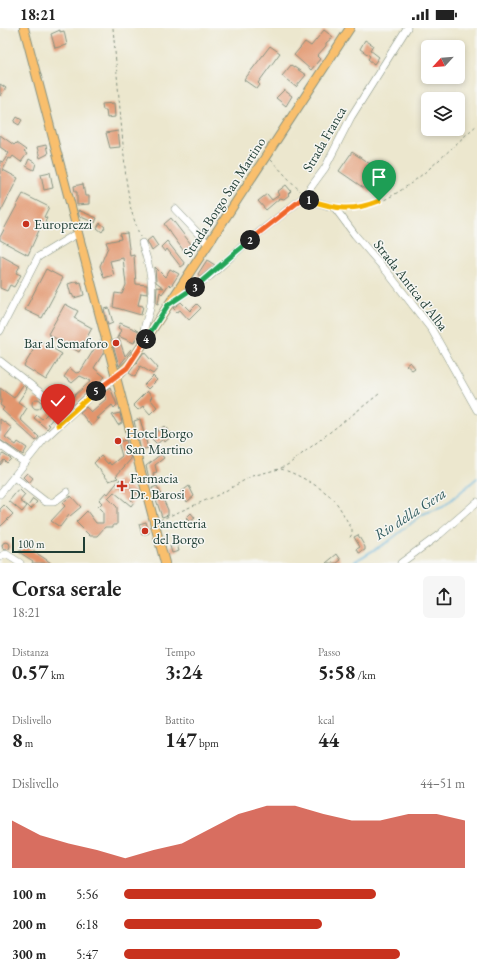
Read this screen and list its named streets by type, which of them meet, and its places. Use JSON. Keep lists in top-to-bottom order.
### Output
{
  "streets": {
    "main road": ["Strada Borgo San Martino"],
    "street": ["Strada Franca", "Strada Antica d'Alba"]
  },
  "crossings": [
    ["Strada Franca", "Strada Borgo San Martino"]
  ],
  "water": ["Rio della Gera"],
  "places": {
    "other": [
      "Europrezzi",
      "Bar al Semaforo",
      "Hotel Borgo San Martino",
      "Panetteria del Borgo"
    ],
    "health": ["Farmacia Dr. Barosi"]
  },
  "scale_bar": "100 m",
  "north": "bottom left",
  "page": {
    "status": "18:21",
    "pins": [
      "1",
      "2",
      "3",
      "4",
      "5"
    ],
    "scale": "100 m",
    "heading": ["Corsa serale", "18:21"],
    "stats": [
      ["Distanza", "0.57 km"],
      ["Tempo", "3:24"],
      ["Passo", "5:58 /km"],
      ["Dislivello", "8 m"],
      ["Battito", "147 bpm"],
      ["kcal", "44"]
    ],
    "chart": ["Dislivello", "44–51 m"],
    "list": [
      {
        "name": "100 m",
        "note": "5:56"
      },
      {
        "name": "200 m",
        "note": "6:18"
      },
      {
        "name": "300 m",
        "note": "5:47"
      }
    ]
  }
}
